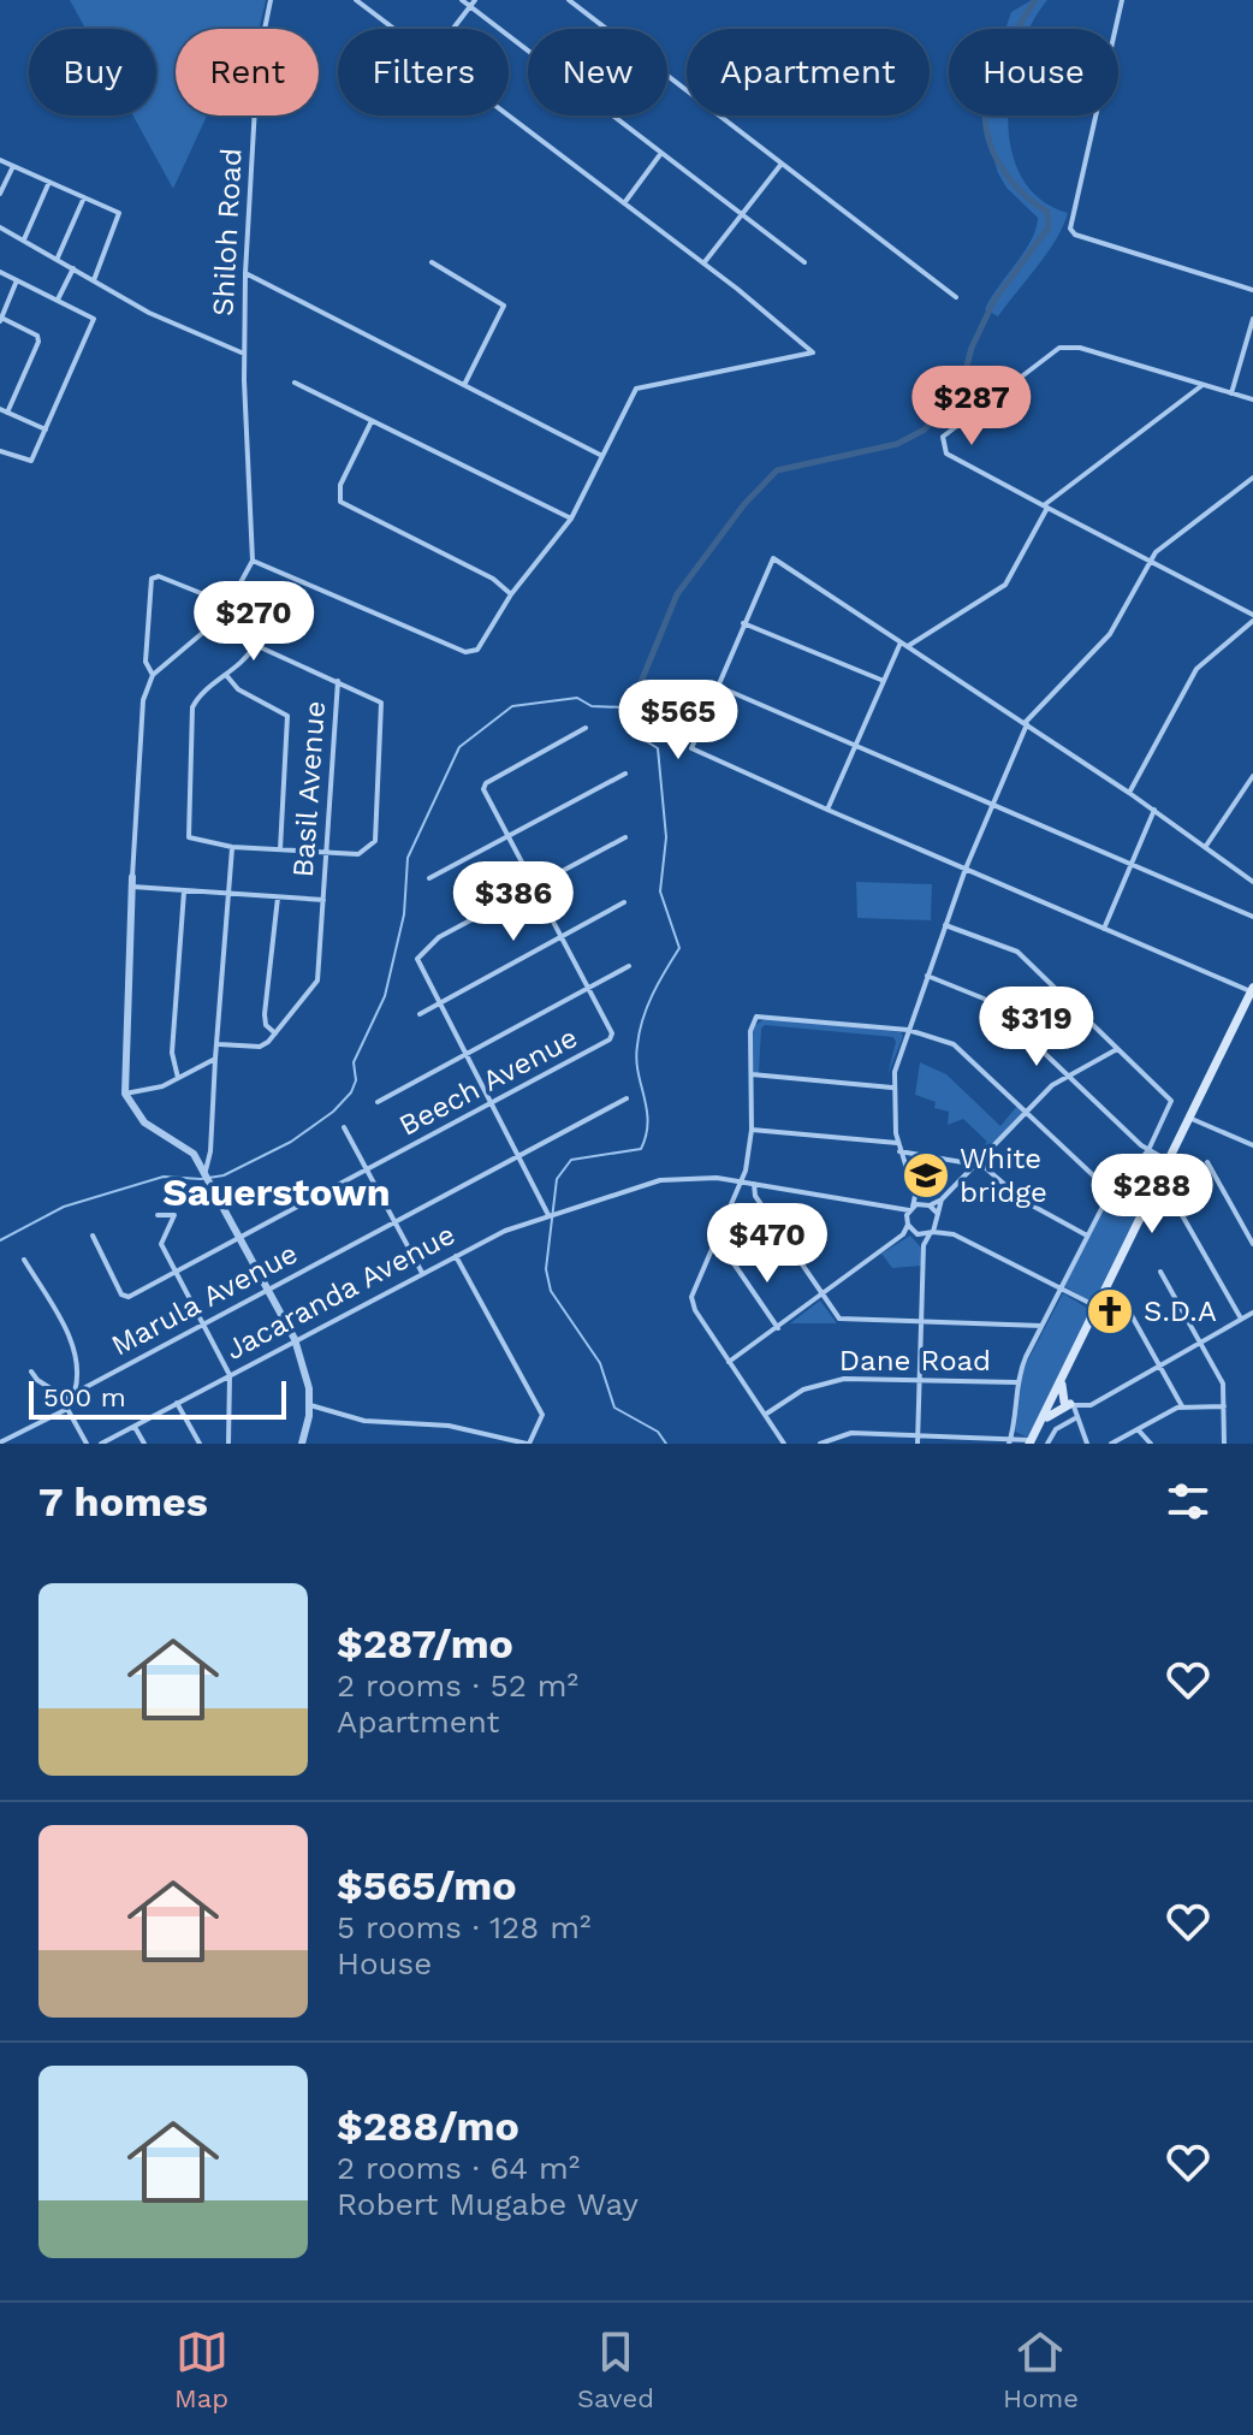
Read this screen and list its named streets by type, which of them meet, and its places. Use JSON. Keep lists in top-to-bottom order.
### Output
{
  "streets": {
    "street": [
      "Shiloh Road",
      "Basil Avenue",
      "Beech Avenue",
      "Jacaranda Avenue",
      "Marula Avenue",
      "Dane Road"
    ]
  },
  "districts": ["Sauerstown"],
  "places": {
    "school or university": ["White bridge"],
    "church": ["S.D.A"]
  },
  "scale_bar": "500 m",
  "page": {
    "chip": [
      "Buy",
      "Rent",
      "Filters",
      "New",
      "Apartment",
      "House"
    ],
    "price": [
      "$287",
      "$270",
      "$565",
      "$386",
      "$319",
      "$288",
      "$470"
    ],
    "scale": "500 m",
    "heading": "7 homes",
    "list": [
      {
        "name": "$287/mo",
        "note": "2 rooms · 52 m² · Apartment"
      },
      {
        "name": "$565/mo",
        "note": "5 rooms · 128 m² · House"
      },
      {
        "name": "$288/mo",
        "note": "2 rooms · 64 m² · Robert Mugabe Way"
      }
    ],
    "tabs": ["Map", "Saved", "Home"]
  }
}
